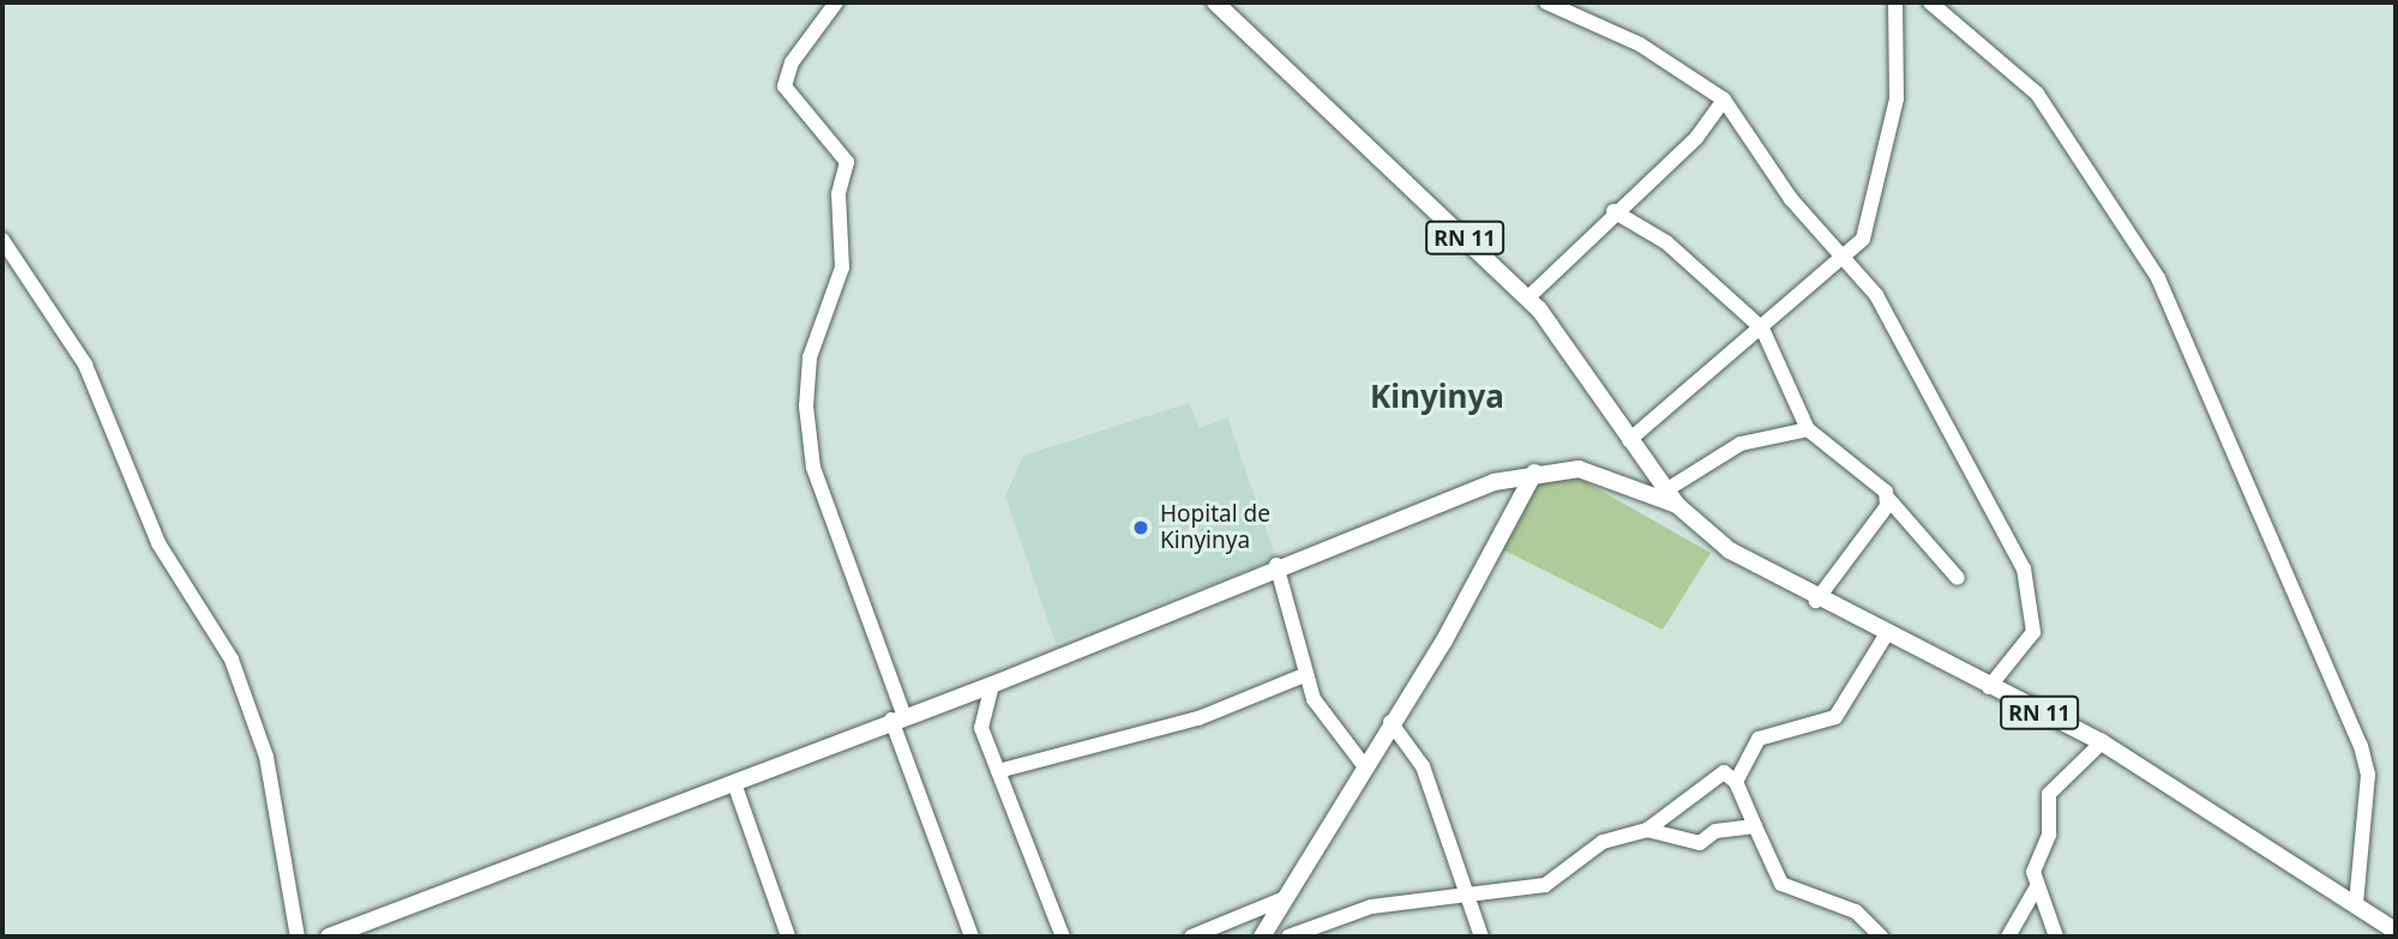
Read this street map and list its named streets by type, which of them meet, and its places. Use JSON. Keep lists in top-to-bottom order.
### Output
{
  "streets": {
    "main road": ["RN 11"]
  },
  "districts": ["Kinyinya"],
  "places": ["Hopital de Kinyinya"]
}
